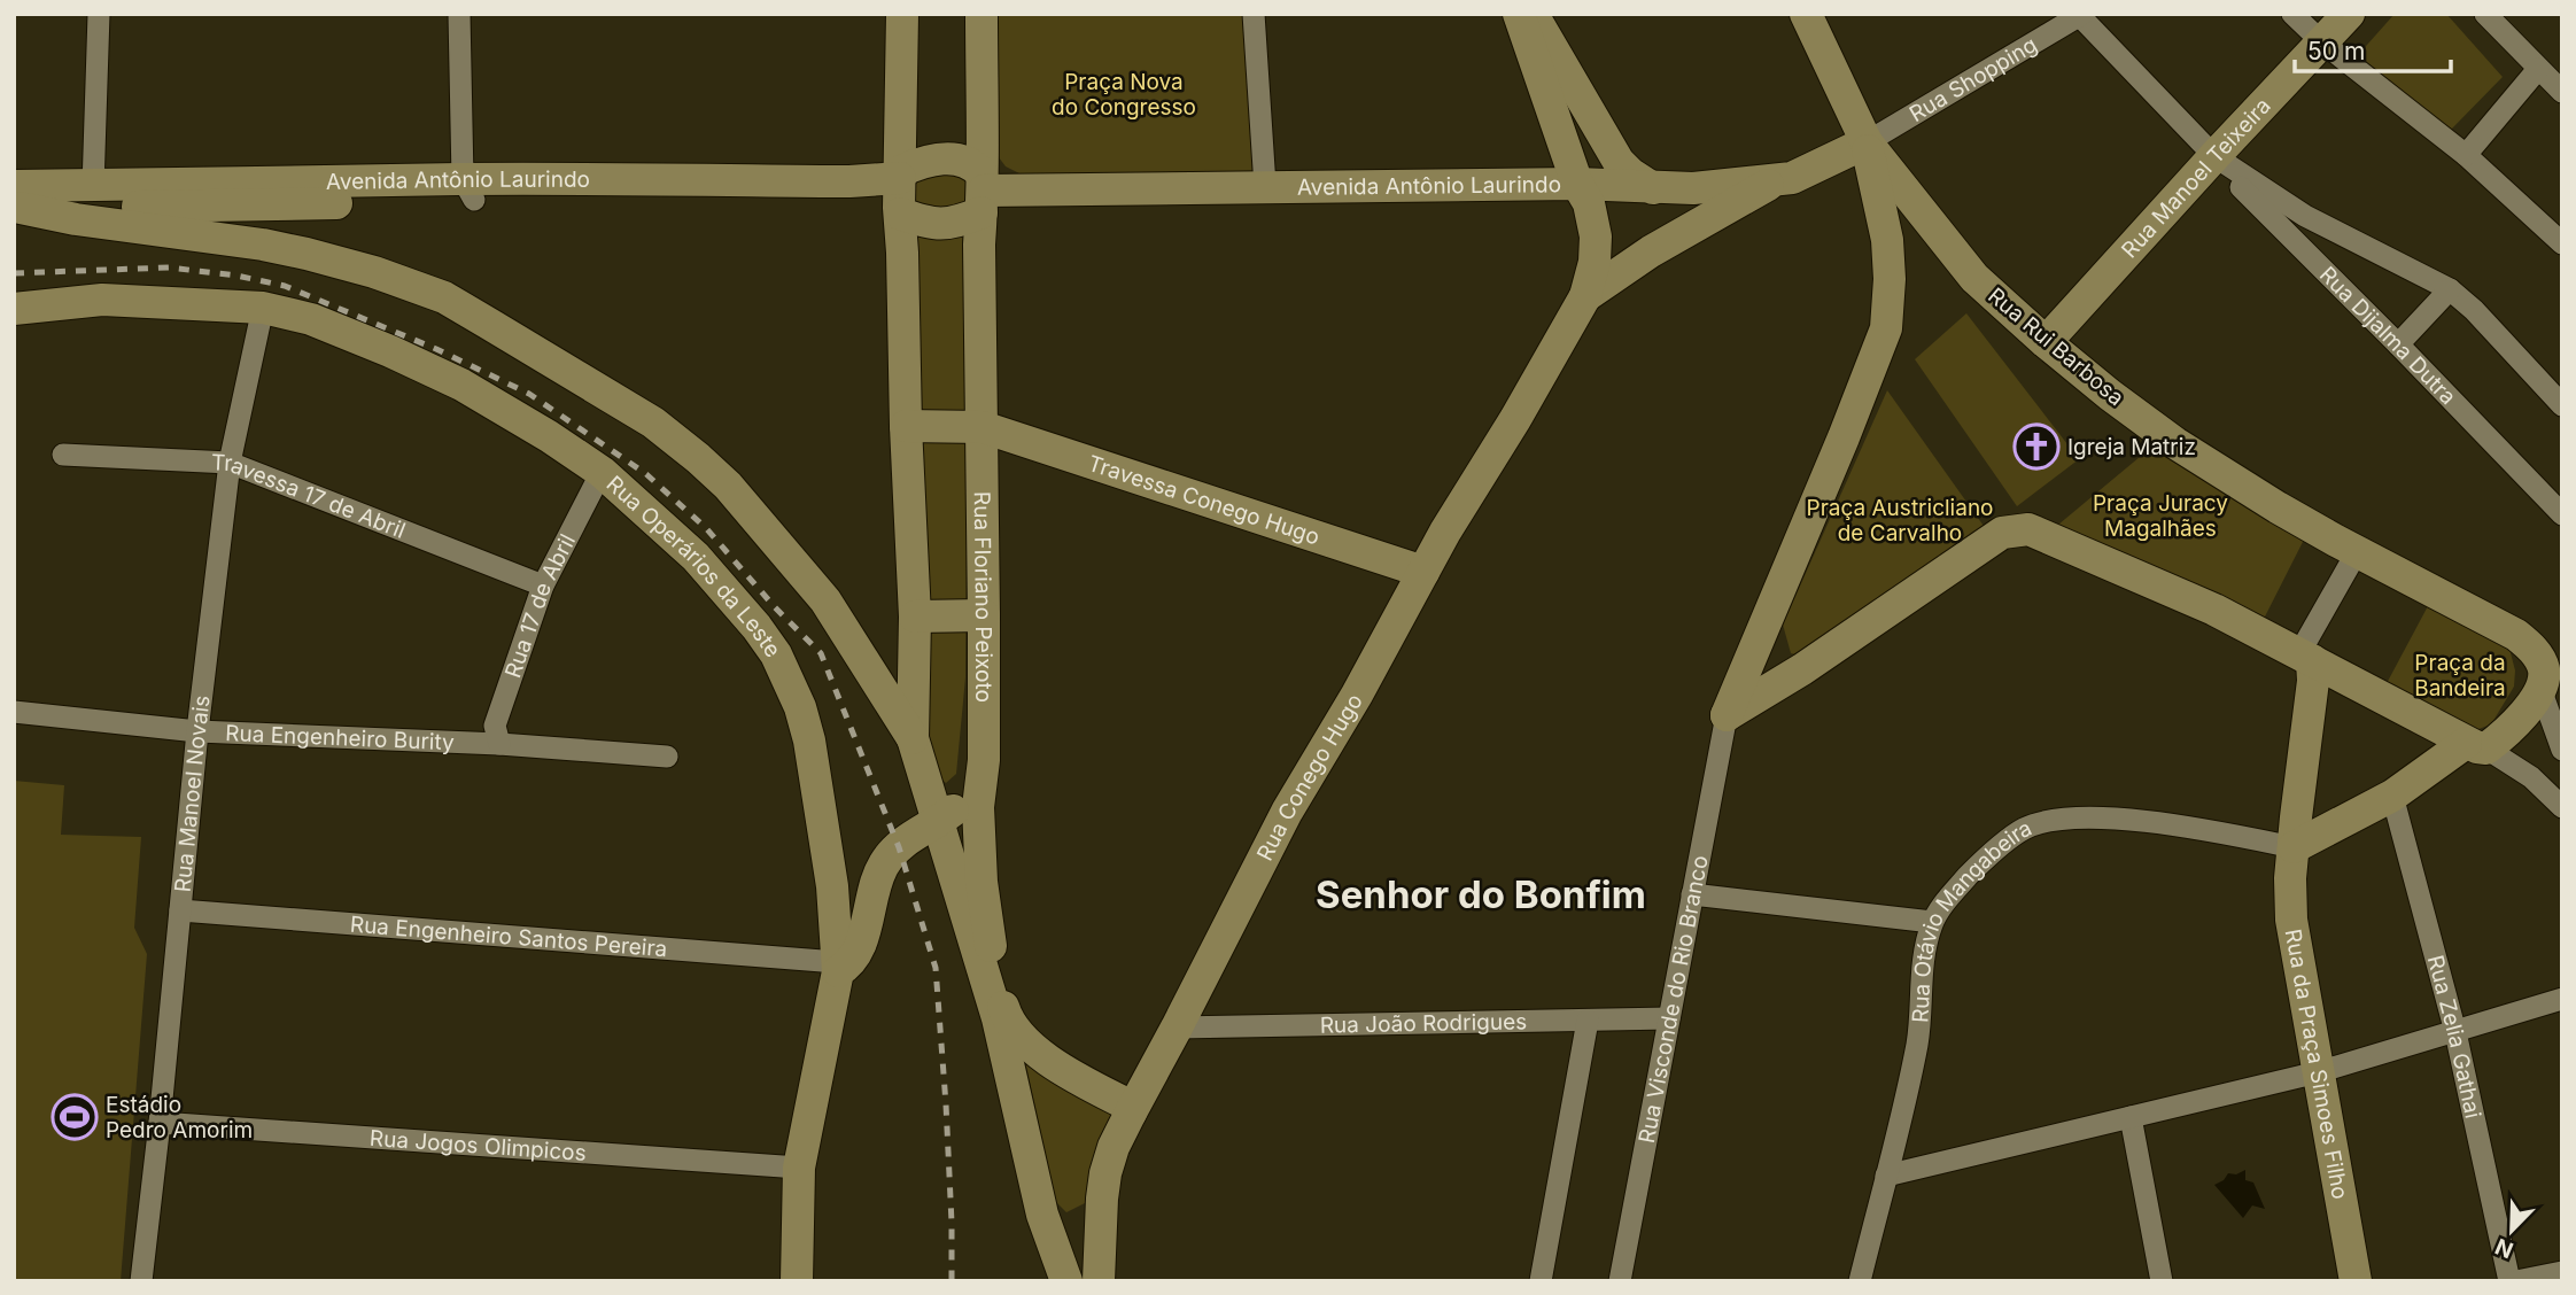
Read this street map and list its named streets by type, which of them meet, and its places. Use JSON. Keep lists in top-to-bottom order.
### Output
{
  "streets": {
    "street": [
      "Rua Shopping",
      "Rua Manoel Teixeira",
      "Avenida Antônio Laurindo",
      "Rua Dijalma Dutra",
      "Rua Rui Barbosa",
      "Travessa 17 de Abril",
      "Travessa Conego Hugo",
      "Rua Operários da Leste",
      "Rua Floriano Peixoto",
      "Rua 17 de Abril",
      "Rua Engenheiro Burity",
      "Rua Conego Hugo",
      "Rua Manoel Novais",
      "Rua Otávio Mangabeira",
      "Rua Engenheiro Santos Pereira",
      "Rua Visconde do Rio Branco",
      "Rua João Rodrigues",
      "Rua Zelia Gathai",
      "Rua da Praça Simoes Filho",
      "Rua Jogos Olimpicos"
    ]
  },
  "crossings": [
    ["Rua Shopping", "Avenida Antônio Laurindo"],
    ["Rua Shopping", "Rua Rui Barbosa"],
    ["Rua Manoel Teixeira", "Rua Dijalma Dutra"],
    ["Rua Manoel Teixeira", "Rua Rui Barbosa"],
    ["Avenida Antônio Laurindo", "Rua Rui Barbosa"],
    ["Avenida Antônio Laurindo", "Rua Floriano Peixoto"],
    ["Travessa 17 de Abril", "Rua 17 de Abril"],
    ["Travessa 17 de Abril", "Rua Manoel Novais"],
    ["Travessa Conego Hugo", "Rua Floriano Peixoto"],
    ["Travessa Conego Hugo", "Rua Conego Hugo"],
    ["Rua Operários da Leste", "Rua 17 de Abril"],
    ["Rua Operários da Leste", "Rua Manoel Novais"],
    ["Rua Operários da Leste", "Rua Engenheiro Santos Pereira"],
    ["Rua Operários da Leste", "Rua Jogos Olimpicos"],
    ["Rua Floriano Peixoto", "Rua Conego Hugo"],
    ["Rua 17 de Abril", "Rua Engenheiro Burity"],
    ["Rua Engenheiro Burity", "Rua Manoel Novais"],
    ["Rua Conego Hugo", "Rua João Rodrigues"],
    ["Rua Manoel Novais", "Rua Engenheiro Santos Pereira"],
    ["Rua Manoel Novais", "Rua Jogos Olimpicos"],
    ["Rua Otávio Mangabeira", "Rua da Praça Simoes Filho"],
    ["Rua Visconde do Rio Branco", "Rua João Rodrigues"]
  ],
  "districts": ["Senhor do Bonfim"],
  "parks": [
    "Praça Nova do Congresso",
    "Praça Juracy Magalhães",
    "Praça Austricliano de Carvalho",
    "Praça da Bandeira"
  ],
  "places": {
    "church": ["Igreja Matriz"],
    "sports": ["Estádio Pedro Amorim"]
  },
  "scale_bar": "50 m",
  "north": "bottom left"
}
